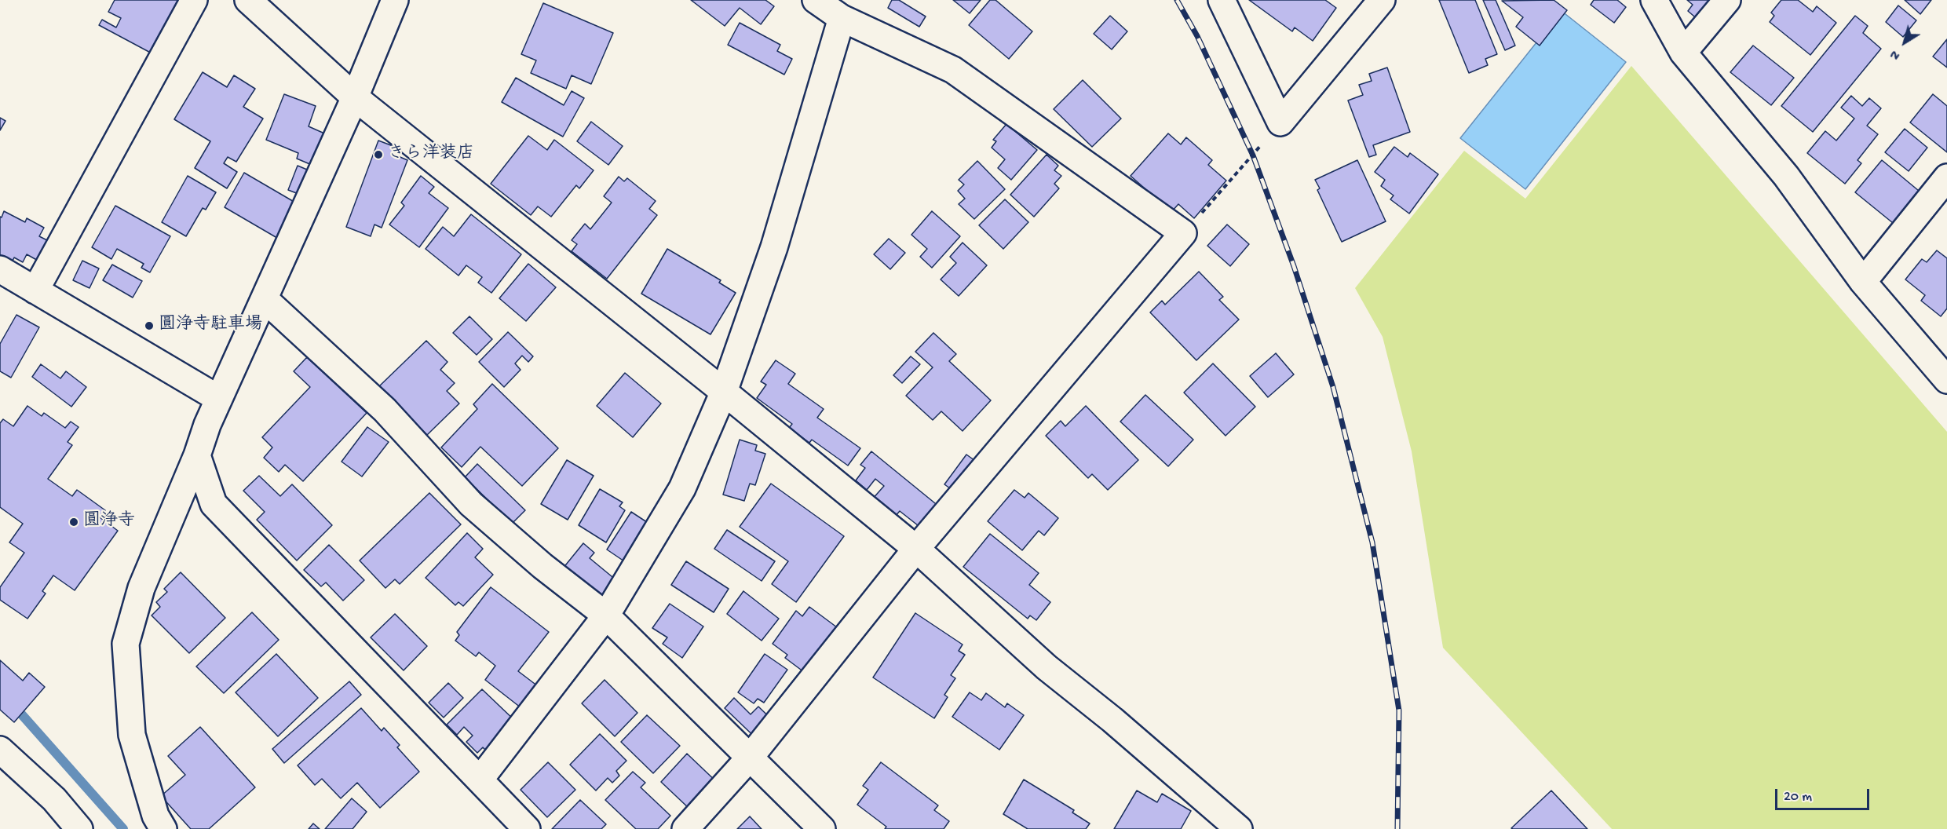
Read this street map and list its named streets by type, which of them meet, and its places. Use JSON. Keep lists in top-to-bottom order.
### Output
{
  "places": ["きら洋装店", "圓浄寺駐車場", "圓浄寺"],
  "scale_bar": "20 m",
  "north": "bottom left"
}
